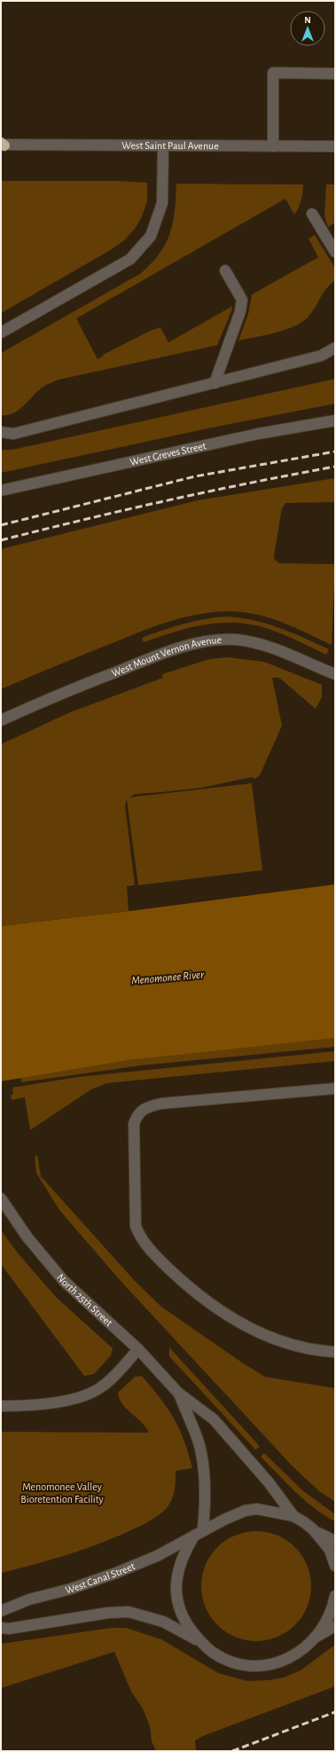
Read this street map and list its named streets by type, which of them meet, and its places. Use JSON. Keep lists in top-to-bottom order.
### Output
{
  "streets": {
    "street": [
      "West Saint Paul Avenue",
      "West Greves Street",
      "West Mount Vernon Avenue",
      "North 25th Street",
      "West Canal Street"
    ]
  },
  "crossings": [
    ["North 25th Street", "West Canal Street"]
  ],
  "water": ["Menomonee River"],
  "parks": ["Menomonee Valley Bioretention Facility"],
  "north": "top"
}
